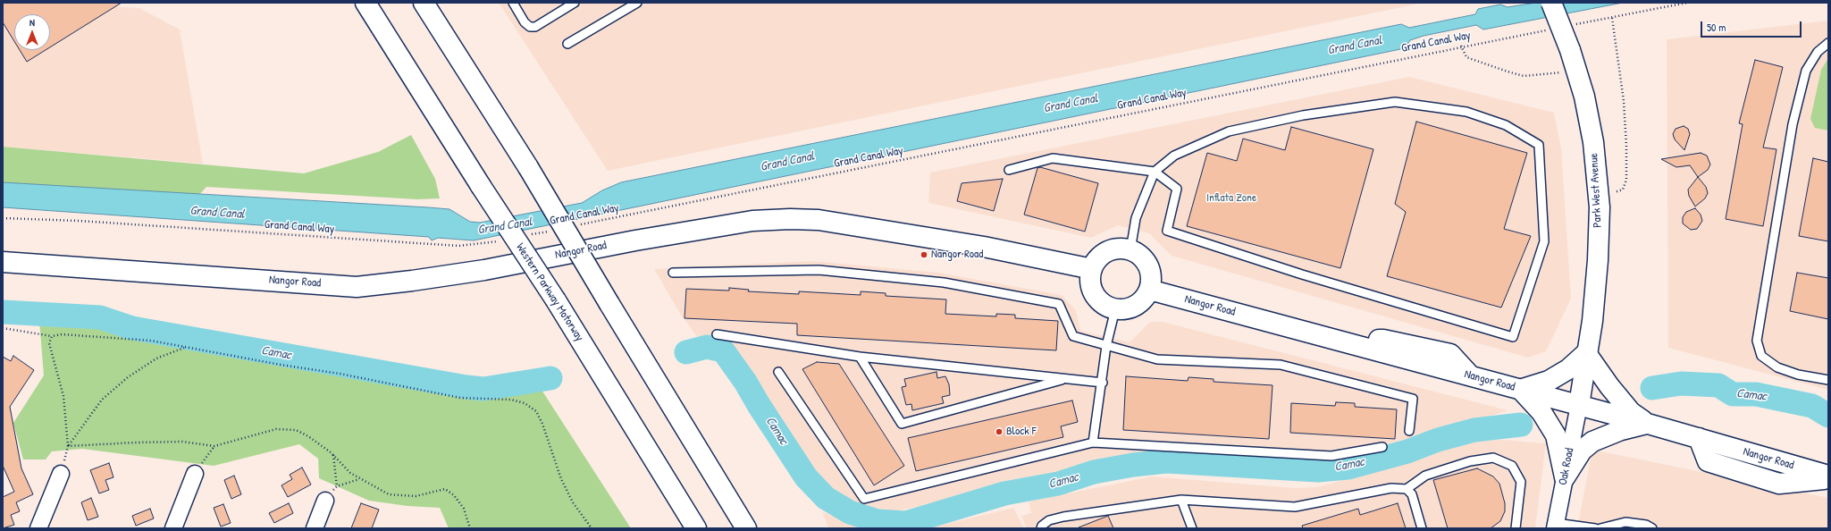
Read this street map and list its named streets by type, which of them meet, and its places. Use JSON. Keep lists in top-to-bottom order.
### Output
{
  "streets": {
    "main road": ["Park West Avenue", "Nangor Road", "Western Parkway Motorway"],
    "street": ["Oak Road"],
    "path": ["Grand Canal Way"]
  },
  "crossings": [
    ["Park West Avenue", "Nangor Road"],
    ["Park West Avenue", "Oak Road"],
    ["Nangor Road", "Oak Road"]
  ],
  "water": ["Grand Canal", "Camac"],
  "parks": ["Inflata Zone"],
  "places": ["Nangor Road", "Block F"],
  "scale_bar": "50 m",
  "north": "top"
}
